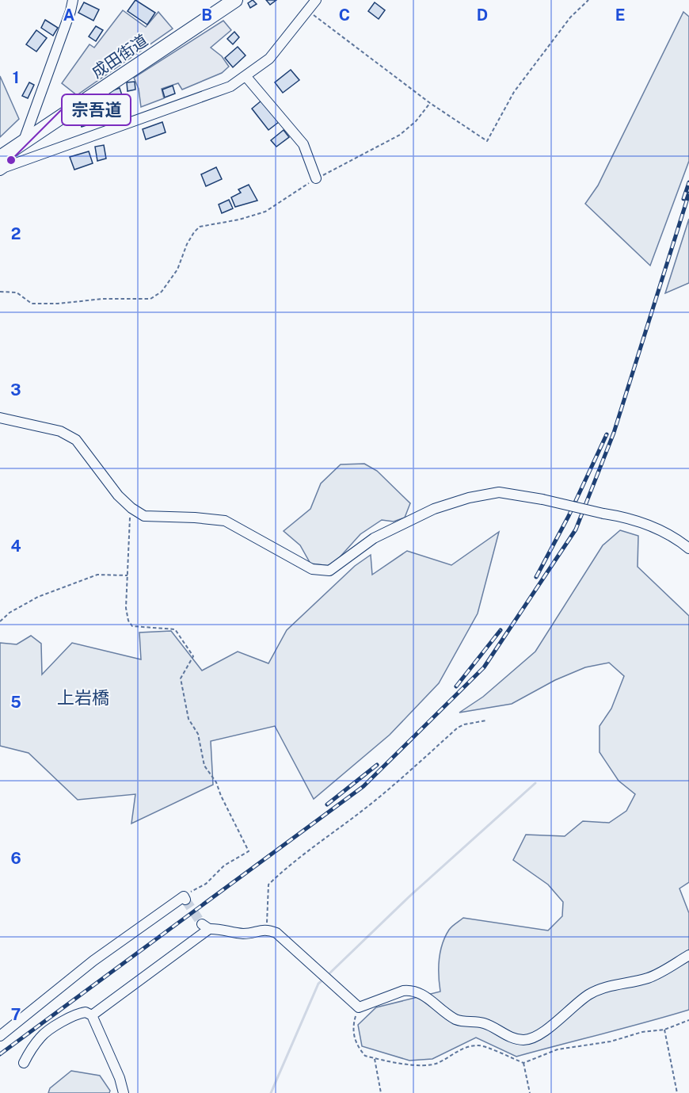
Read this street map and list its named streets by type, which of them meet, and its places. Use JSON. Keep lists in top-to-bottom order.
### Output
{
  "streets": {
    "highway": ["成田街道"]
  },
  "districts": ["上岩橋"],
  "places": ["宗吾道"],
  "grid": {
    "columns": [
      "A",
      "B",
      "C",
      "D",
      "E"
    ],
    "rows": [
      "1",
      "2",
      "3",
      "4",
      "5",
      "6",
      "7"
    ]
  }
}
